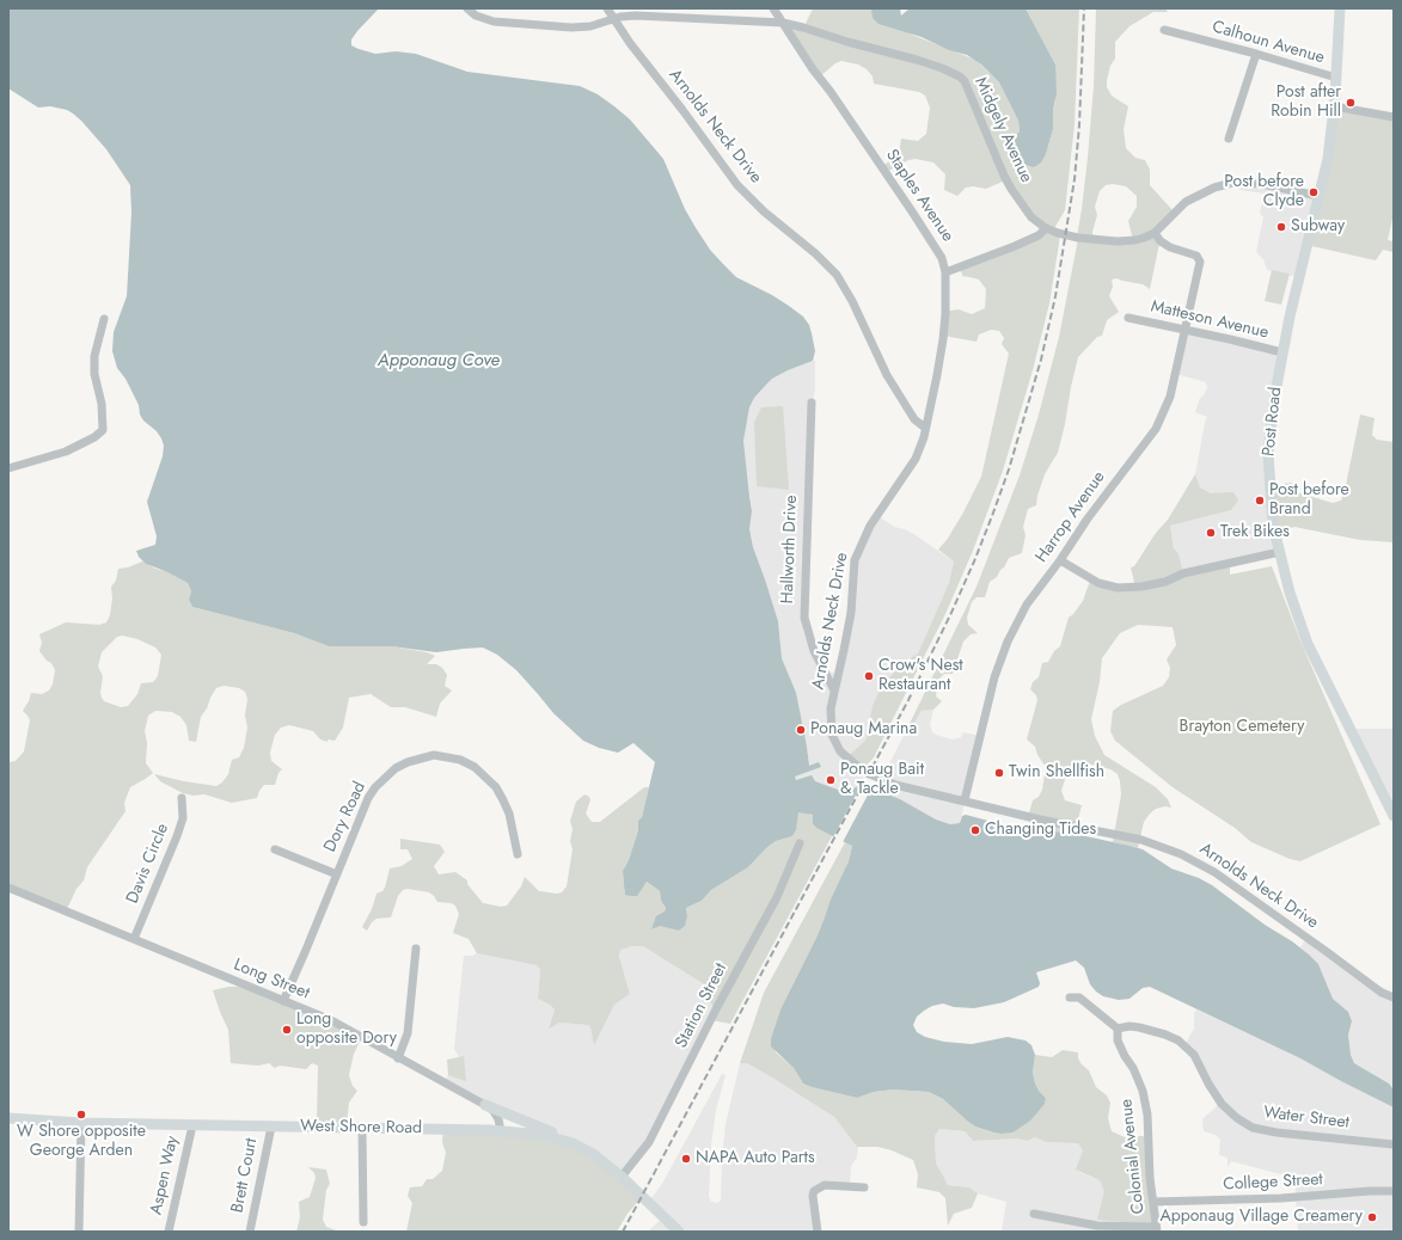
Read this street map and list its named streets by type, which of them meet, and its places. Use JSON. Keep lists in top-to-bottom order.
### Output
{
  "streets": {
    "main road": ["Post Road", "West Shore Road"],
    "street": [
      "Calhoun Avenue",
      "Arnolds Neck Drive",
      "Midgely Avenue",
      "Staples Avenue",
      "Matteson Avenue",
      "Harrop Avenue",
      "Hallworth Drive",
      "Dory Road",
      "Davis Circle",
      "Long Street",
      "Station Street",
      "Water Street",
      "Colonial Avenue",
      "Aspen Way",
      "Brett Court",
      "College Street"
    ]
  },
  "crossings": [
    ["Calhoun Avenue", "Post Road"],
    ["Arnolds Neck Drive", "Midgely Avenue"],
    ["Arnolds Neck Drive", "Staples Avenue"],
    ["Arnolds Neck Drive", "Harrop Avenue"],
    ["Arnolds Neck Drive", "Hallworth Drive"],
    ["Midgely Avenue", "Staples Avenue"],
    ["Matteson Avenue", "Post Road"],
    ["Matteson Avenue", "Harrop Avenue"],
    ["Dory Road", "Long Street"],
    ["Davis Circle", "Long Street"],
    ["Long Street", "West Shore Road"],
    ["Station Street", "West Shore Road"],
    ["Water Street", "Colonial Avenue"],
    ["West Shore Road", "Aspen Way"],
    ["West Shore Road", "Brett Court"],
    ["Colonial Avenue", "College Street"]
  ],
  "water": ["Apponaug Cove"],
  "parks": ["Brayton Cemetery"],
  "places": [
    "Post after Robin Hill",
    "Post before Clyde",
    "Subway",
    "Post before Brand",
    "Trek Bikes",
    "Crow's Nest Restaurant",
    "Ponaug Marina",
    "Twin Shellfish",
    "Ponaug Bait & Tackle",
    "Changing Tides",
    "Long opposite Dory",
    "W Shore opposite George Arden",
    "NAPA Auto Parts",
    "Apponaug Village Creamery"
  ]
}
